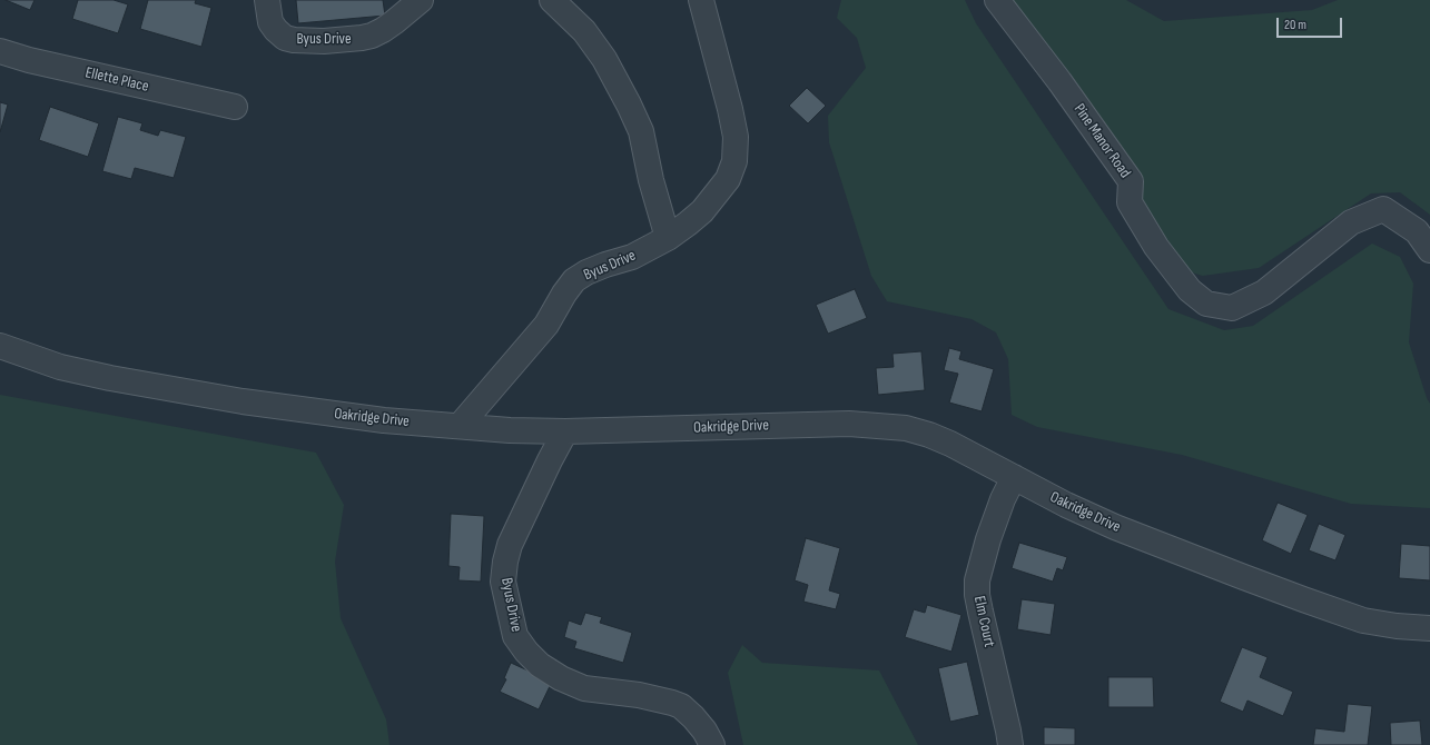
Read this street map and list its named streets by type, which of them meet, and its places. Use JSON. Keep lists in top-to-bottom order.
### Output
{
  "streets": {
    "street": [
      "Byus Drive",
      "Ellette Place",
      "Pine Manor Road",
      "Oakridge Drive",
      "Elm Court"
    ]
  },
  "crossings": [
    ["Byus Drive", "Oakridge Drive"],
    ["Oakridge Drive", "Elm Court"]
  ],
  "scale_bar": "20 m"
}
